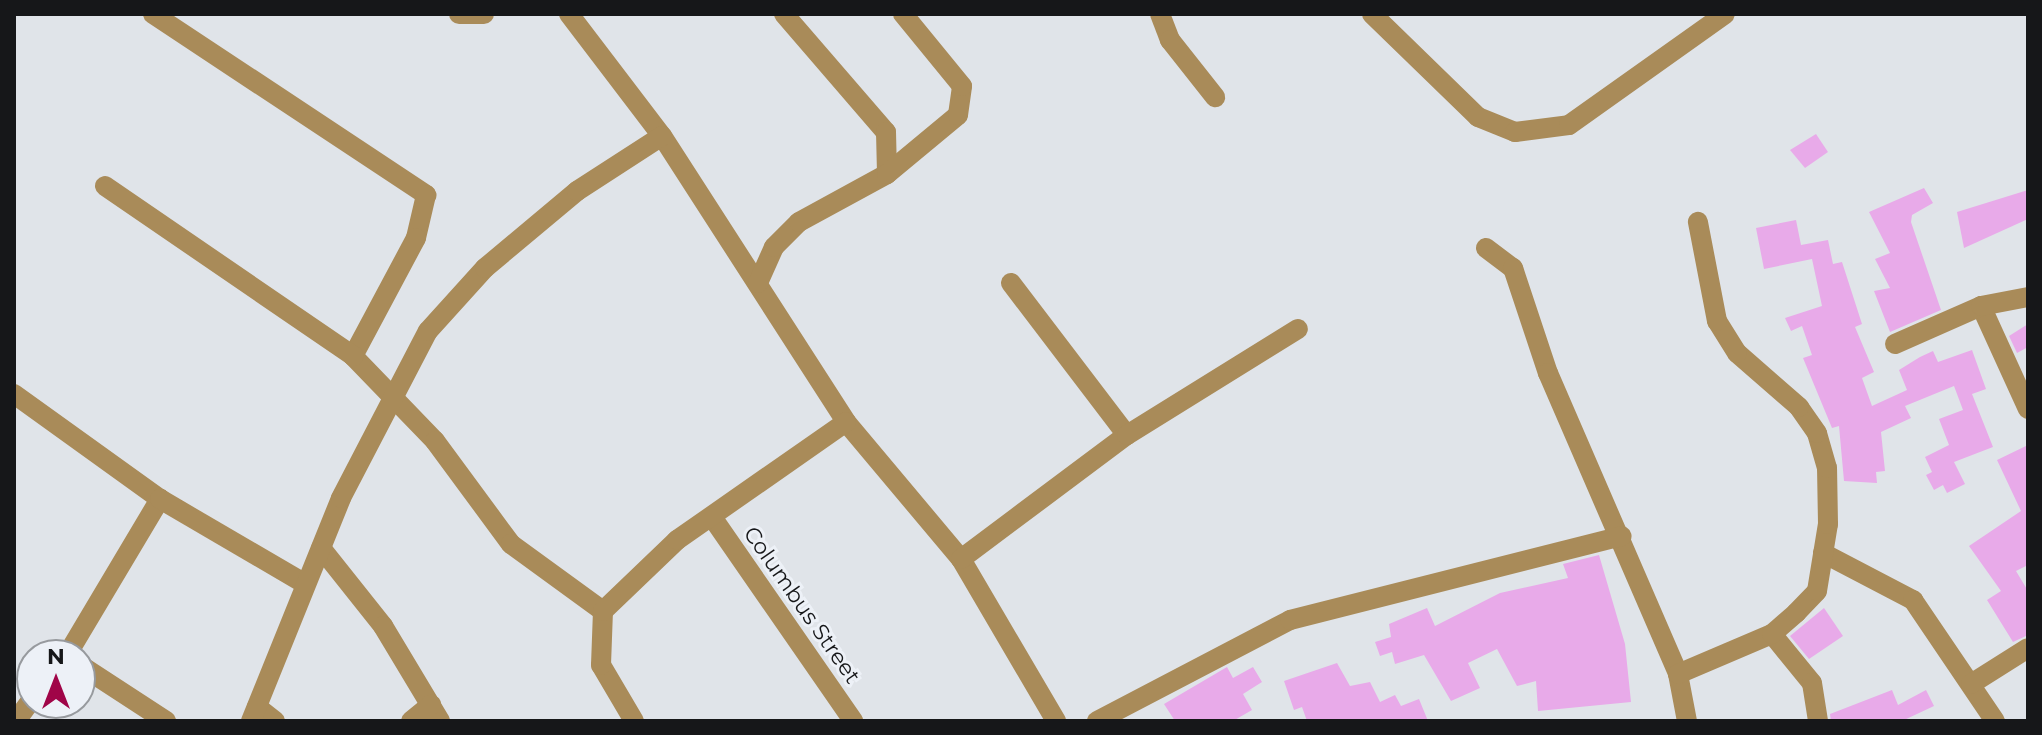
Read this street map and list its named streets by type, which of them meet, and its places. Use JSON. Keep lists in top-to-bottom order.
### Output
{
  "streets": {
    "street": ["Columbus Street"]
  },
  "north": "top"
}
